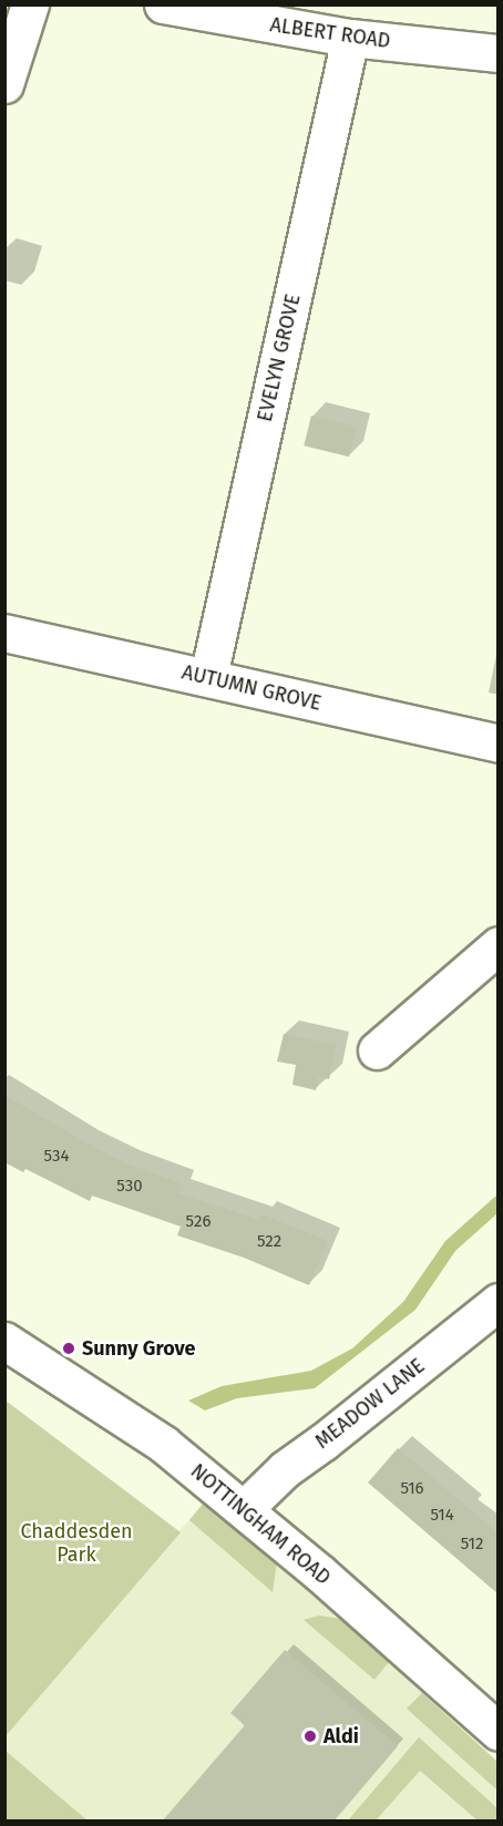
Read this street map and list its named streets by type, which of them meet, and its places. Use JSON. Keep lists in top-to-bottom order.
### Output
{
  "streets": {
    "street": [
      "ALBERT ROAD",
      "EVELYN GROVE",
      "AUTUMN GROVE",
      "MEADOW LANE",
      "NOTTINGHAM ROAD"
    ]
  },
  "crossings": [
    ["ALBERT ROAD", "EVELYN GROVE"],
    ["EVELYN GROVE", "AUTUMN GROVE"],
    ["MEADOW LANE", "NOTTINGHAM ROAD"]
  ],
  "parks": ["Chaddesden Park"],
  "places": ["Sunny Grove", "Aldi"],
  "house_numbers": [
    "534",
    "530",
    "526",
    "522",
    "516",
    "514",
    "512"
  ]
}
